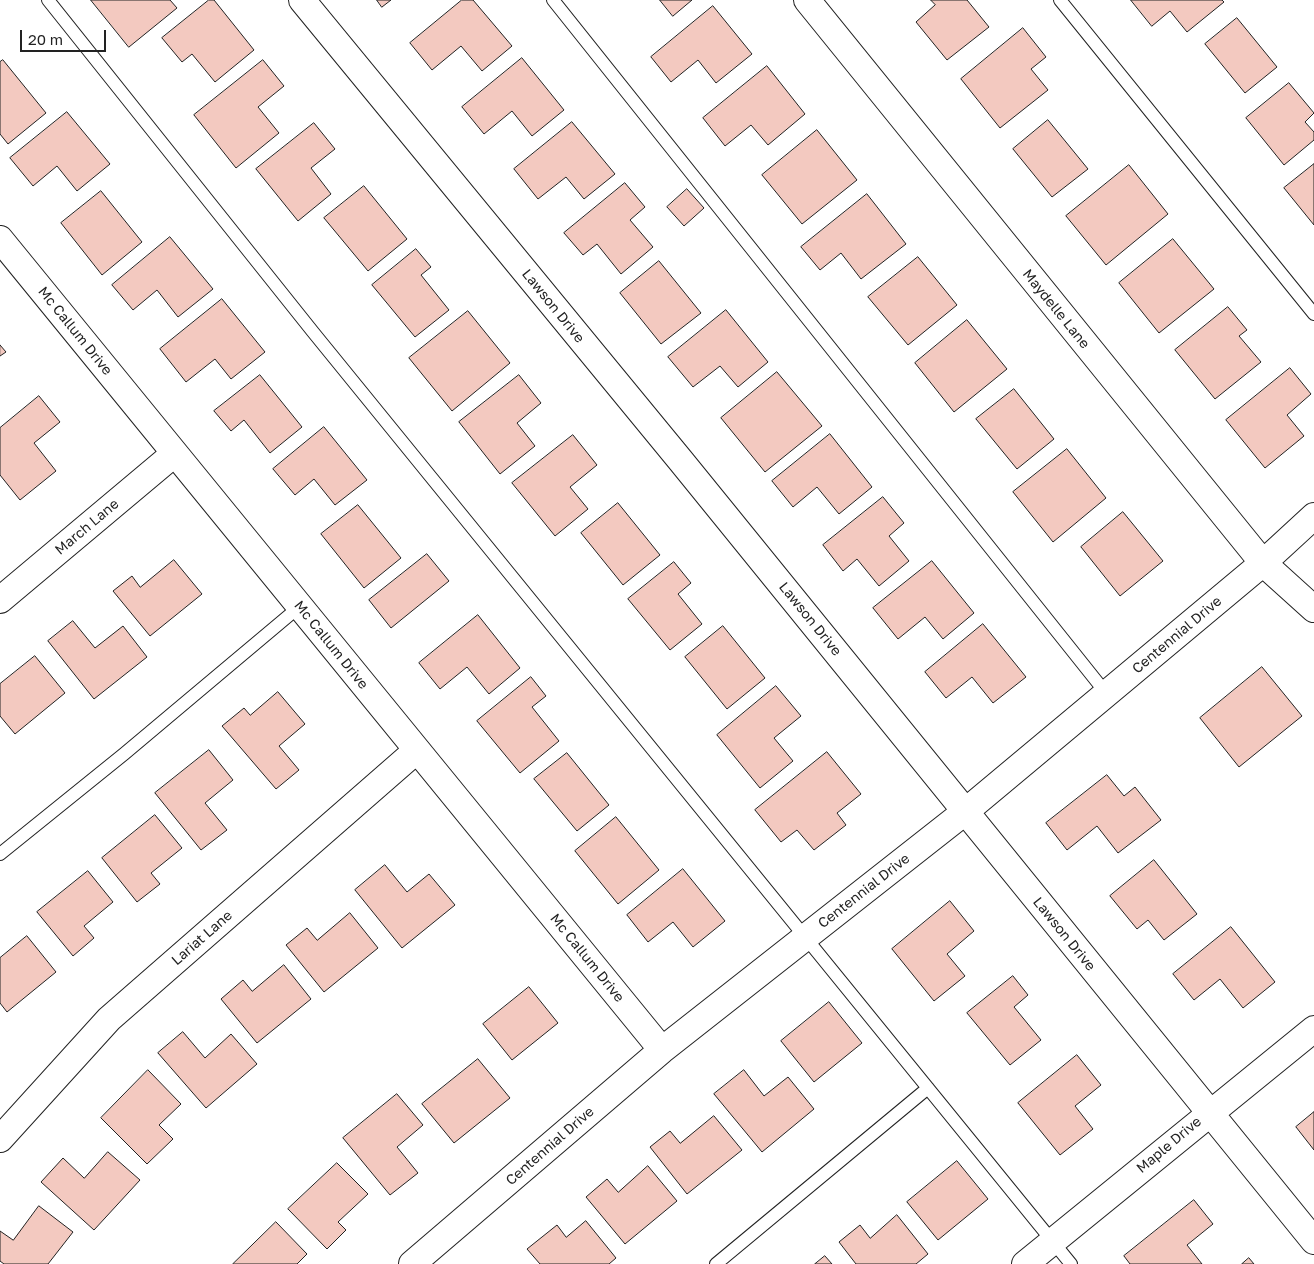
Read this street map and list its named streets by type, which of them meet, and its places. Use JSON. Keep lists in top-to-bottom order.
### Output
{
  "streets": {
    "street": [
      "Lawson Drive",
      "Maydelle Lane",
      "Mc Callum Drive",
      "March Lane",
      "Centennial Drive",
      "Lariat Lane",
      "Maple Drive"
    ]
  },
  "crossings": [
    ["Lawson Drive", "Centennial Drive"],
    ["Lawson Drive", "Maple Drive"],
    ["Maydelle Lane", "Centennial Drive"],
    ["Mc Callum Drive", "March Lane"],
    ["Mc Callum Drive", "Centennial Drive"],
    ["Mc Callum Drive", "Lariat Lane"]
  ],
  "scale_bar": "20 m"
}
